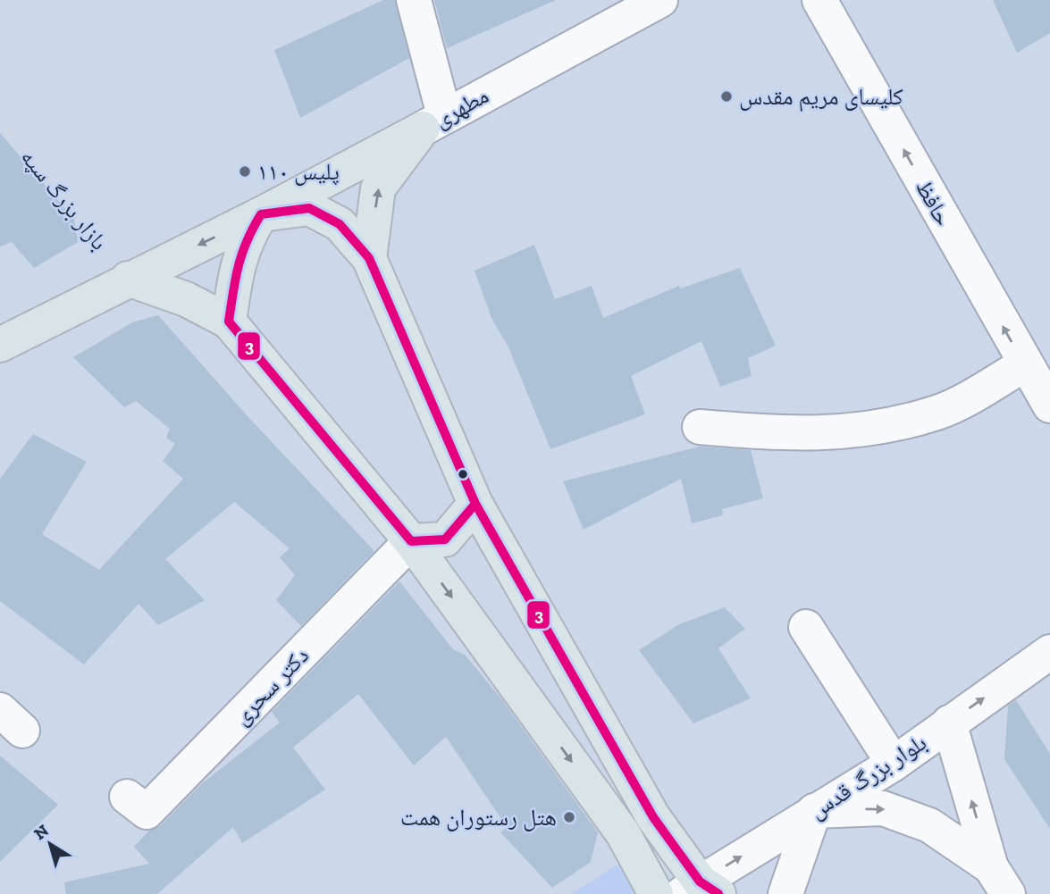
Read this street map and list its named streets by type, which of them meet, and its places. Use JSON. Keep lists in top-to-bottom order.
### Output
{
  "streets": {
    "main road": ["مطهری"],
    "street": ["حافظ", "دکتر سحری", "بلوار بزرگ قدس"],
    "path": ["بازار بزرگ سپه"]
  },
  "crossings": [
    ["مطهری", "بازار بزرگ سپه"]
  ],
  "one_way": ["حافظ", "بلوار بزرگ قدس"],
  "places": ["کلیسای مریم مقدس", "پلیس ۱۱۰", "هتل رستوران همت"],
  "lines": ["transit line 3"],
  "north": "top left"
}
